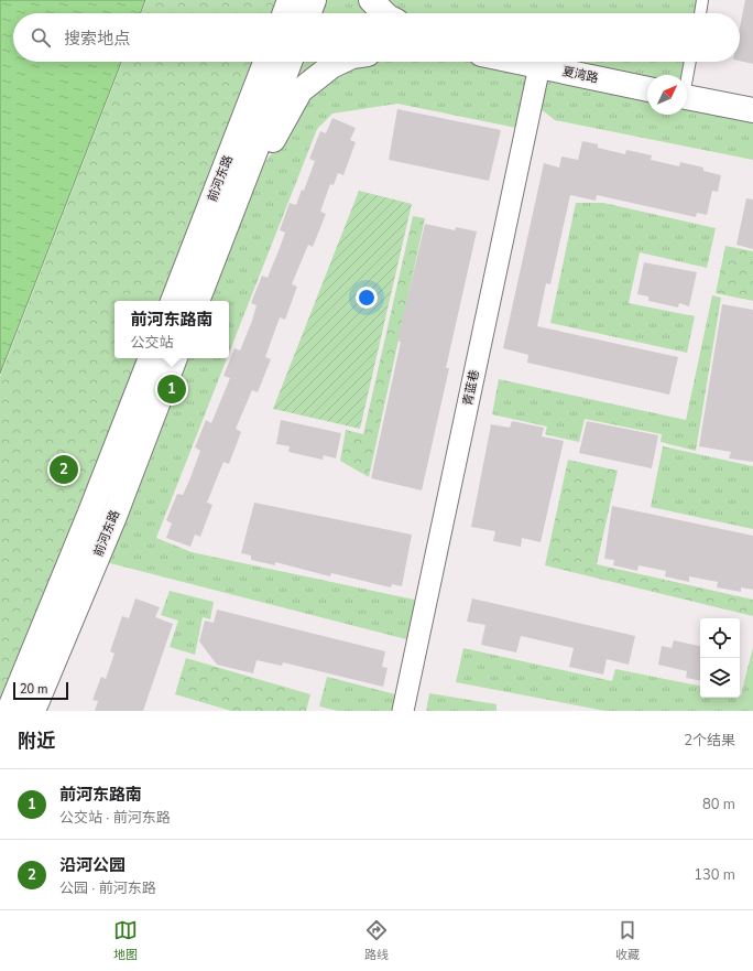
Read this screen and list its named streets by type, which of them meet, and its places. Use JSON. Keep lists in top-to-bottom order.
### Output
{
  "streets": {
    "main road": ["夏湾路", "前河东路"],
    "street": ["青蓝巷"]
  },
  "crossings": [
    ["夏湾路", "青蓝巷"]
  ],
  "scale_bar": "20 m",
  "north": "top right",
  "page": {
    "search": "搜索地点",
    "popup": ["前河东路南", "公交站"],
    "pins": ["1", "2"],
    "scale": "20 m",
    "heading": ["附近", "2个结果"],
    "list": [
      {
        "mark": "1",
        "name": "前河东路南",
        "note": "公交站 · 前河东路",
        "value": "80 m"
      },
      {
        "mark": "2",
        "name": "沿河公园",
        "note": "公园 · 前河东路",
        "value": "130 m"
      }
    ],
    "nav": ["地图", "路线", "收藏"]
  }
}
